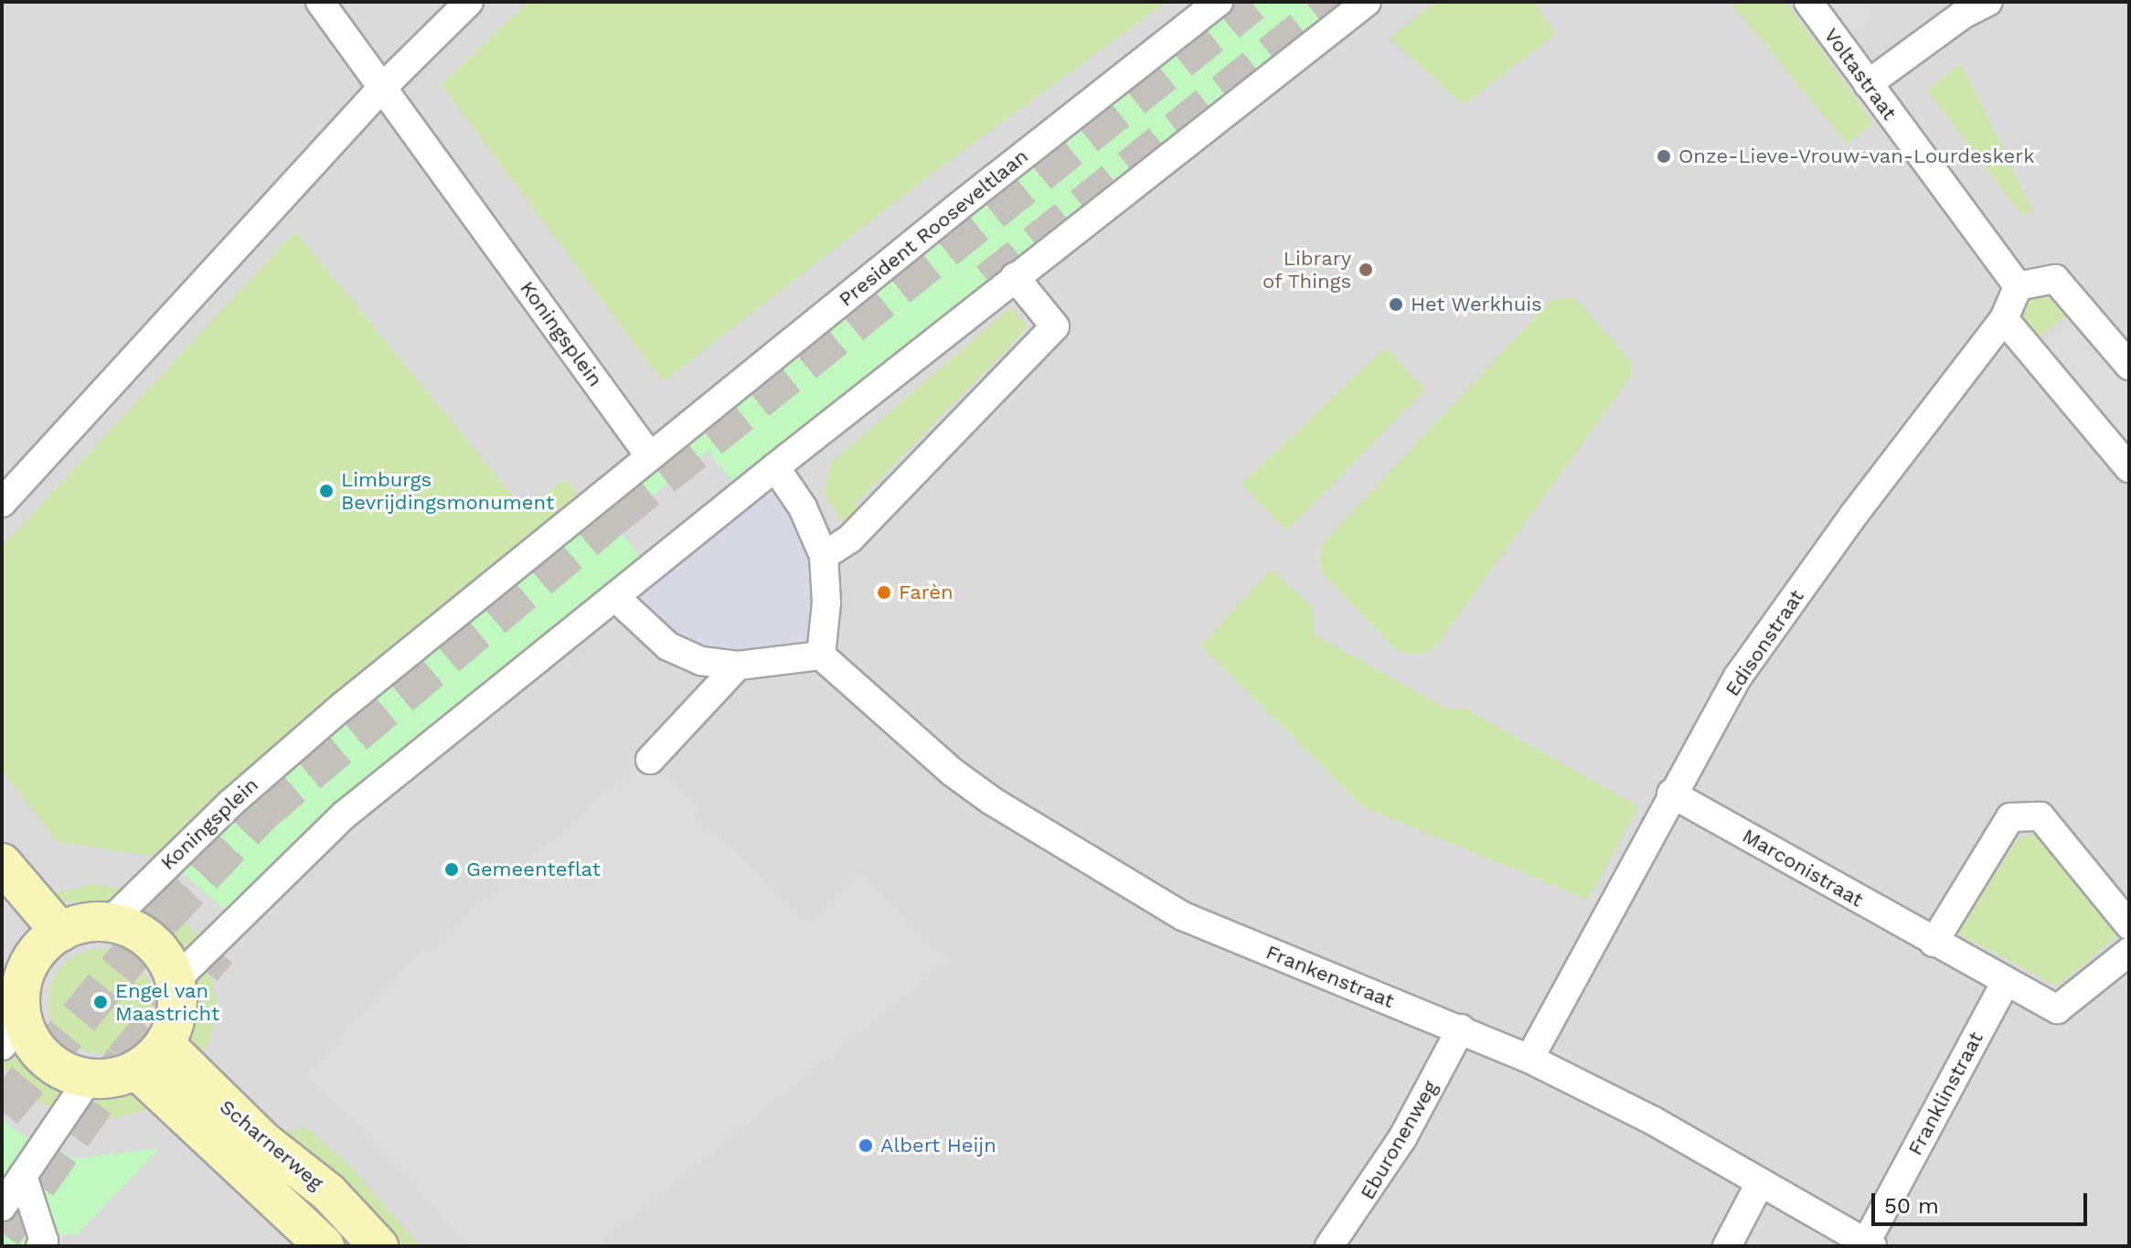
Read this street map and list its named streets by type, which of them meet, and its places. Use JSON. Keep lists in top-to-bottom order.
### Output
{
  "streets": {
    "street": [
      "Voltastraat",
      "President Rooseveltlaan",
      "Koningsplein",
      "Edisonstraat",
      "Marconistraat",
      "Frankenstraat",
      "Franklinstraat",
      "Eburonenweg",
      "Scharnerweg"
    ]
  },
  "crossings": [
    ["Voltastraat", "Edisonstraat"],
    ["President Rooseveltlaan", "Koningsplein"],
    ["Koningsplein", "Scharnerweg"],
    ["Edisonstraat", "Marconistraat"],
    ["Edisonstraat", "Frankenstraat"],
    ["Marconistraat", "Franklinstraat"],
    ["Frankenstraat", "Franklinstraat"],
    ["Frankenstraat", "Eburonenweg"]
  ],
  "places": [
    "Onze-Lieve-Vrouw-van-Lourdeskerk",
    "Library of Things",
    "Het Werkhuis",
    "Limburgs Bevrijdingsmonument",
    "Farèn",
    "Gemeenteflat",
    "Engel van Maastricht",
    "Albert Heijn"
  ],
  "scale_bar": "50 m"
}
